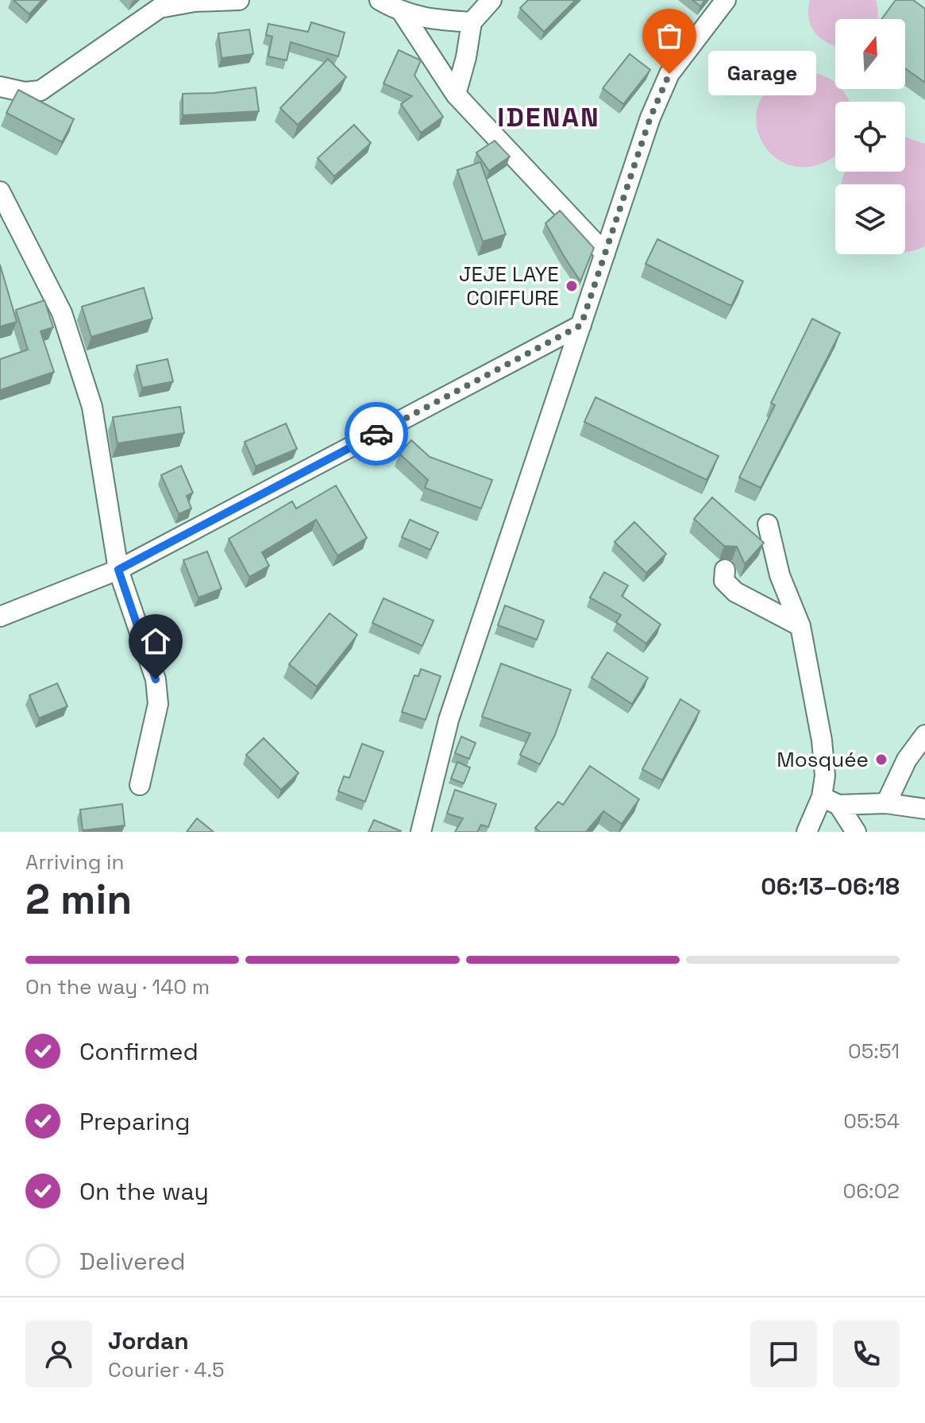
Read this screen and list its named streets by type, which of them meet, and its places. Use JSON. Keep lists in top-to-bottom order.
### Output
{
  "districts": ["IDENAN"],
  "places": ["Garage", "JEJE LAYE COIFFURE", "Mosquée"],
  "north": "top",
  "page": {
    "bubble": "Garage",
    "heading": ["2 min", "Arriving in", "06:13–06:18"],
    "panel": ["Jordan", "Courier · 4.5"],
    "bar": "On the way · 140 m",
    "list": [
      ["Confirmed", "05:51"],
      ["Preparing", "05:54"],
      ["On the way", "06:02"],
      "Delivered"
    ]
  }
}
